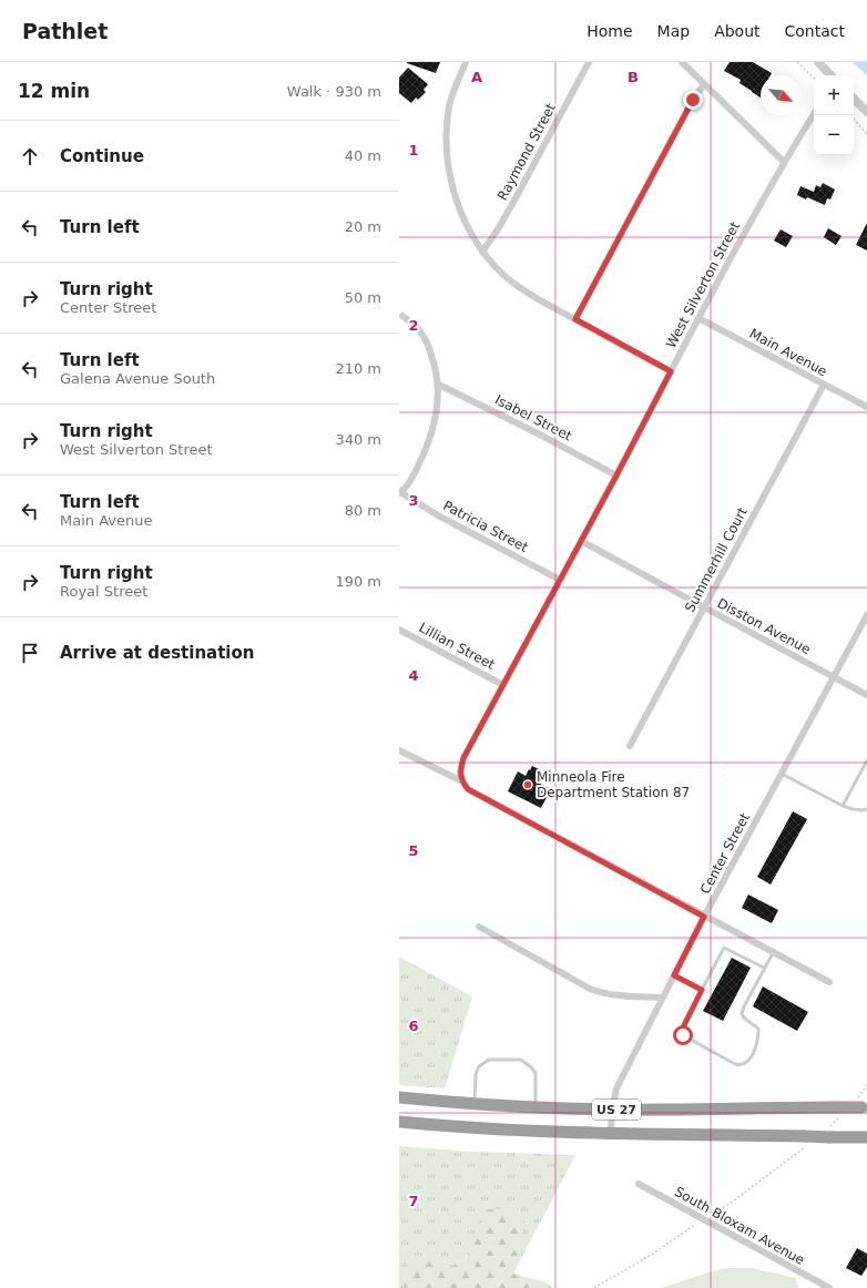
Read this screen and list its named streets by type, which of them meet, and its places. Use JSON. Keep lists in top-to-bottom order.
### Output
{
  "streets": {
    "highway": ["US 27"],
    "street": [
      "Raymond Street",
      "West Silverton Street",
      "Main Avenue",
      "Isabel Street",
      "Patricia Street",
      "Summerhill Court",
      "Disston Avenue",
      "Lillian Street",
      "Center Street",
      "South Bloxam Avenue"
    ]
  },
  "crossings": [
    ["West Silverton Street", "Main Avenue"],
    ["West Silverton Street", "Isabel Street"],
    ["West Silverton Street", "Patricia Street"],
    ["West Silverton Street", "Disston Avenue"],
    ["West Silverton Street", "Lillian Street"],
    ["Main Avenue", "Summerhill Court"],
    ["Summerhill Court", "Disston Avenue"],
    ["Disston Avenue", "Center Street"],
    ["Center Street", "US 27"]
  ],
  "places": ["Minneola Fire Department Station 87"],
  "north": "bottom right",
  "page": {
    "header": "Pathlet",
    "nav": [
      "Home",
      "Map",
      "About",
      "Contact"
    ],
    "heading": ["12 min", "Walk · 930 m"],
    "map_buttons": ["+", "−"],
    "list": [
      ["Continue", "40 m"],
      ["Turn left", "20 m"],
      ["Turn right", "Center Street", "50 m"],
      ["Turn left", "Galena Avenue South", "210 m"],
      ["Turn right", "West Silverton Street", "340 m"],
      ["Turn left", "Main Avenue", "80 m"],
      ["Turn right", "Royal Street", "190 m"],
      "Arrive at destination"
    ]
  },
  "grid": {
    "columns": ["A", "B"],
    "rows": [
      "1",
      "2",
      "3",
      "4",
      "5",
      "6",
      "7"
    ]
  }
}
